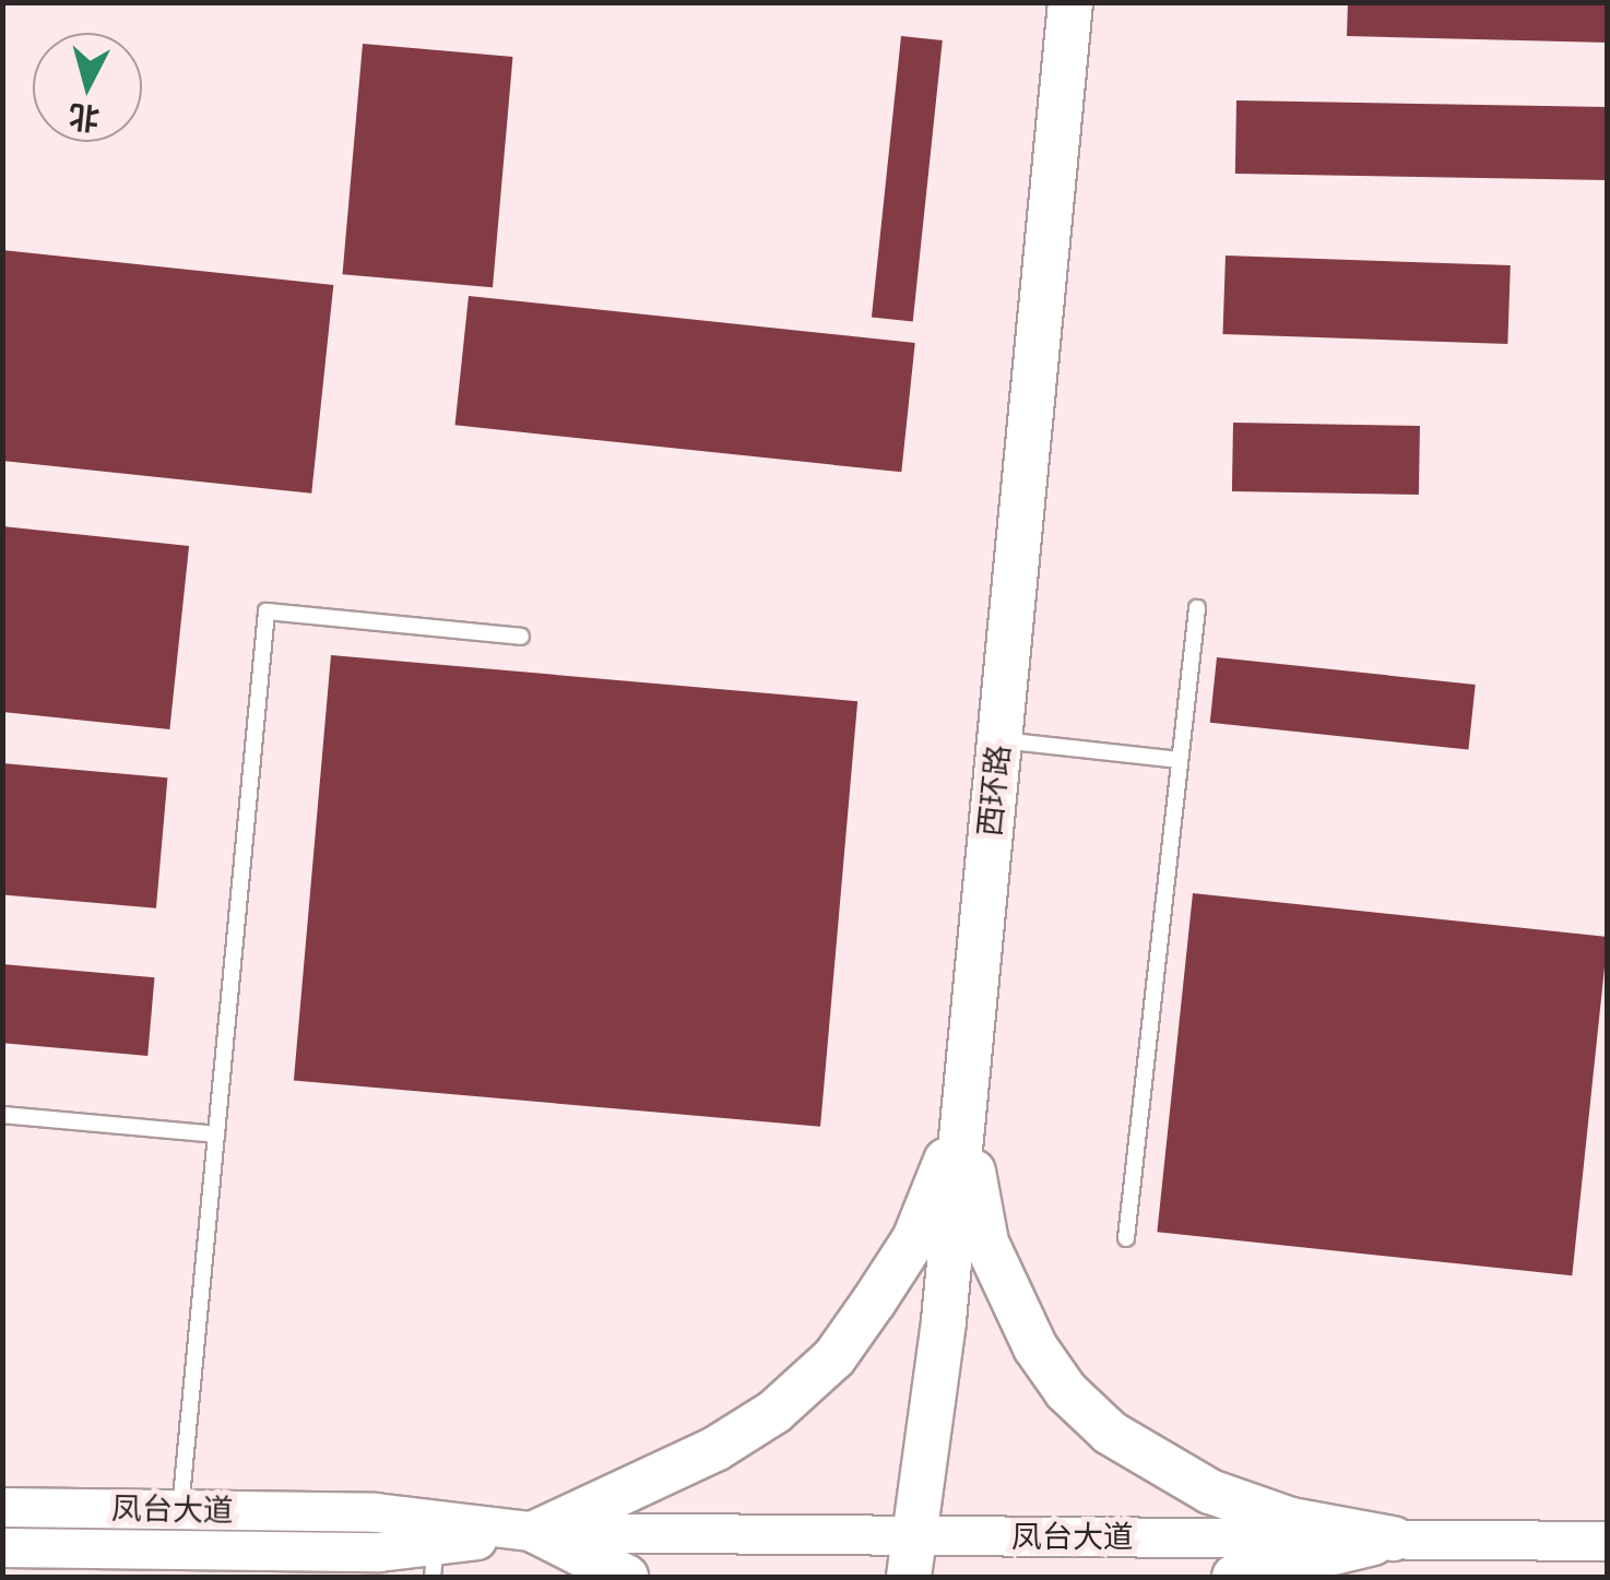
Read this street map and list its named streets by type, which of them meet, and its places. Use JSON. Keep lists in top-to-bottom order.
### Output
{
  "streets": {
    "main road": ["西环路"],
    "street": ["凤台大道"]
  },
  "crossings": [
    ["西环路", "凤台大道"]
  ],
  "north": "bottom"
}
